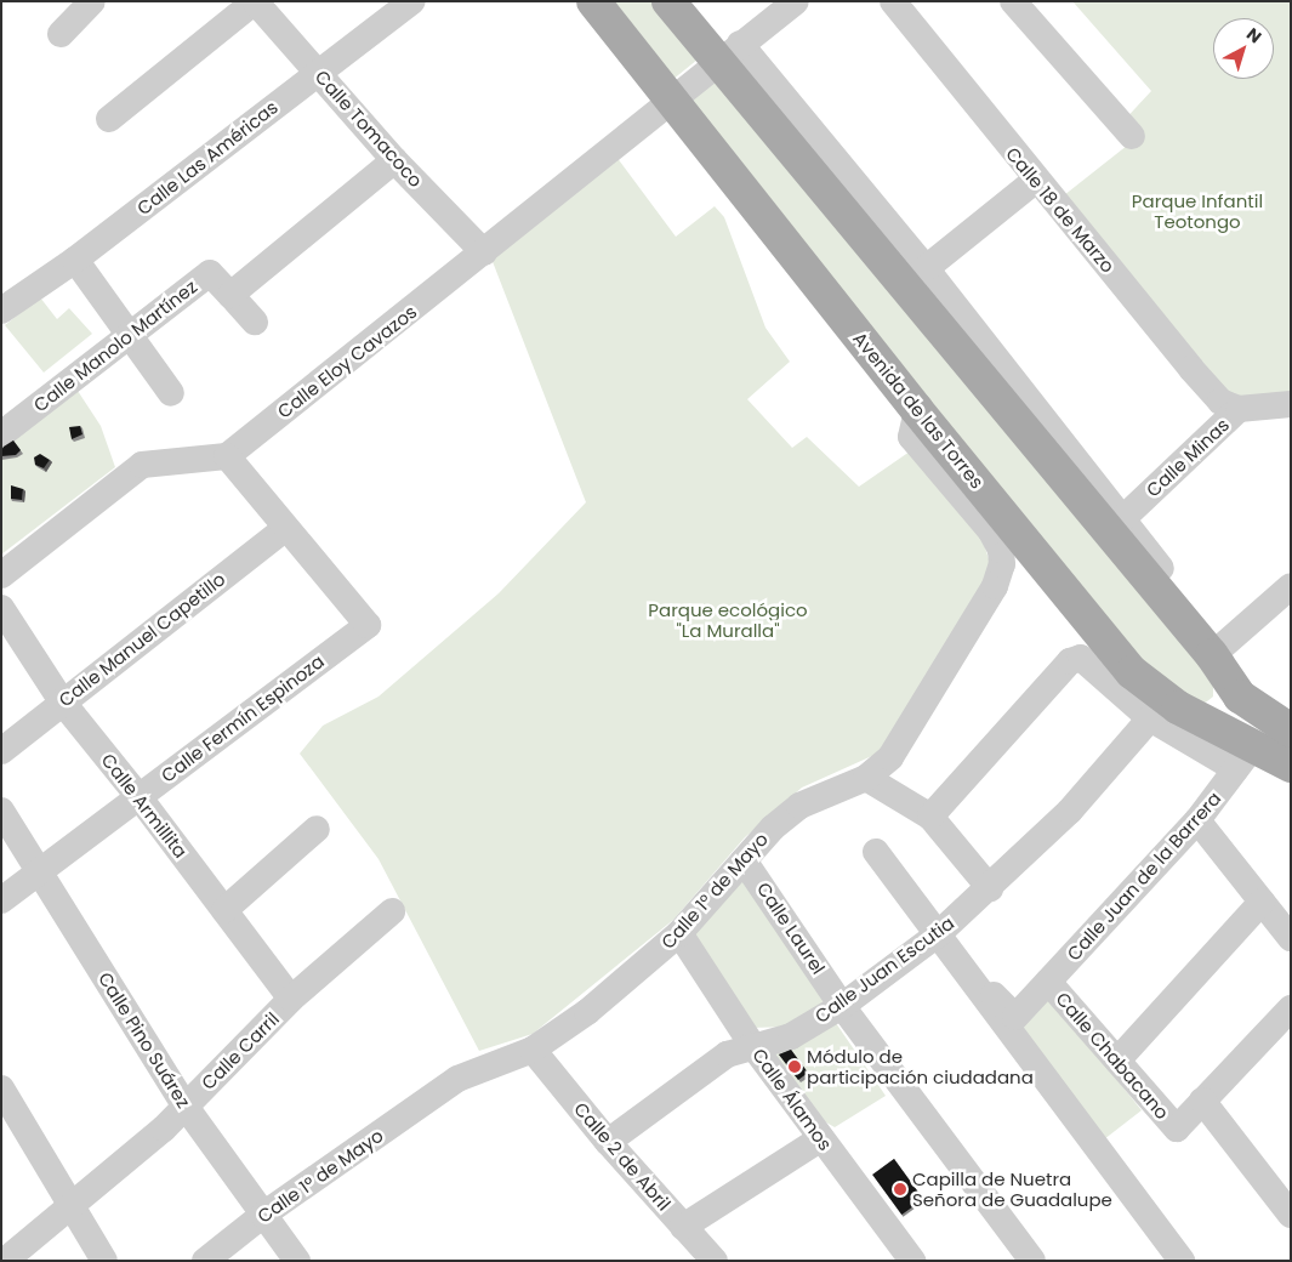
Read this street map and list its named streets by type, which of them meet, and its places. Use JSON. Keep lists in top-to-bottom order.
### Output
{
  "streets": {
    "main road": ["Avenida de las Torres"],
    "street": [
      "Calle Tomacoco",
      "Calle Las Américas",
      "Calle 18 de Marzo",
      "Calle Manolo Martínez",
      "Calle Eloy Cavazos",
      "Calle Minas",
      "Calle Manuel Capetillo",
      "Calle Fermín Espinoza",
      "Calle Armillita",
      "Calle Juan de la Barrera",
      "Calle 1º de Mayo",
      "Calle Laurel",
      "Calle Juan Escutia",
      "Calle Pino Suárez",
      "Calle Carril",
      "Calle Chabacano",
      "Calle Álamos",
      "Calle 2 de Abril"
    ]
  },
  "crossings": [
    ["Calle Tomacoco", "Calle Las Américas"],
    ["Calle Tomacoco", "Calle Eloy Cavazos"],
    ["Calle 18 de Marzo", "Calle Minas"],
    ["Calle Eloy Cavazos", "Avenida de las Torres"],
    ["Avenida de las Torres", "Calle 1º de Mayo"],
    ["Calle Manuel Capetillo", "Calle Fermín Espinoza"],
    ["Calle Manuel Capetillo", "Calle Armillita"],
    ["Calle Fermín Espinoza", "Calle Armillita"],
    ["Calle Fermín Espinoza", "Calle Pino Suárez"],
    ["Calle Armillita", "Calle Carril"],
    ["Calle Juan de la Barrera", "Calle Chabacano"],
    ["Calle 1º de Mayo", "Calle Laurel"],
    ["Calle 1º de Mayo", "Calle Pino Suárez"],
    ["Calle 1º de Mayo", "Calle Álamos"],
    ["Calle 1º de Mayo", "Calle 2 de Abril"],
    ["Calle Laurel", "Calle Juan Escutia"],
    ["Calle Juan Escutia", "Calle Álamos"],
    ["Calle Juan Escutia", "Calle 2 de Abril"],
    ["Calle Pino Suárez", "Calle Carril"]
  ],
  "parks": ["Parque Infantil Teotongo", "Parque ecológico \"La Muralla\""],
  "places": ["Módulo de participación ciudadana", "Capilla de Nuetra Señora de Guadalupe"],
  "north": "top right"
}
